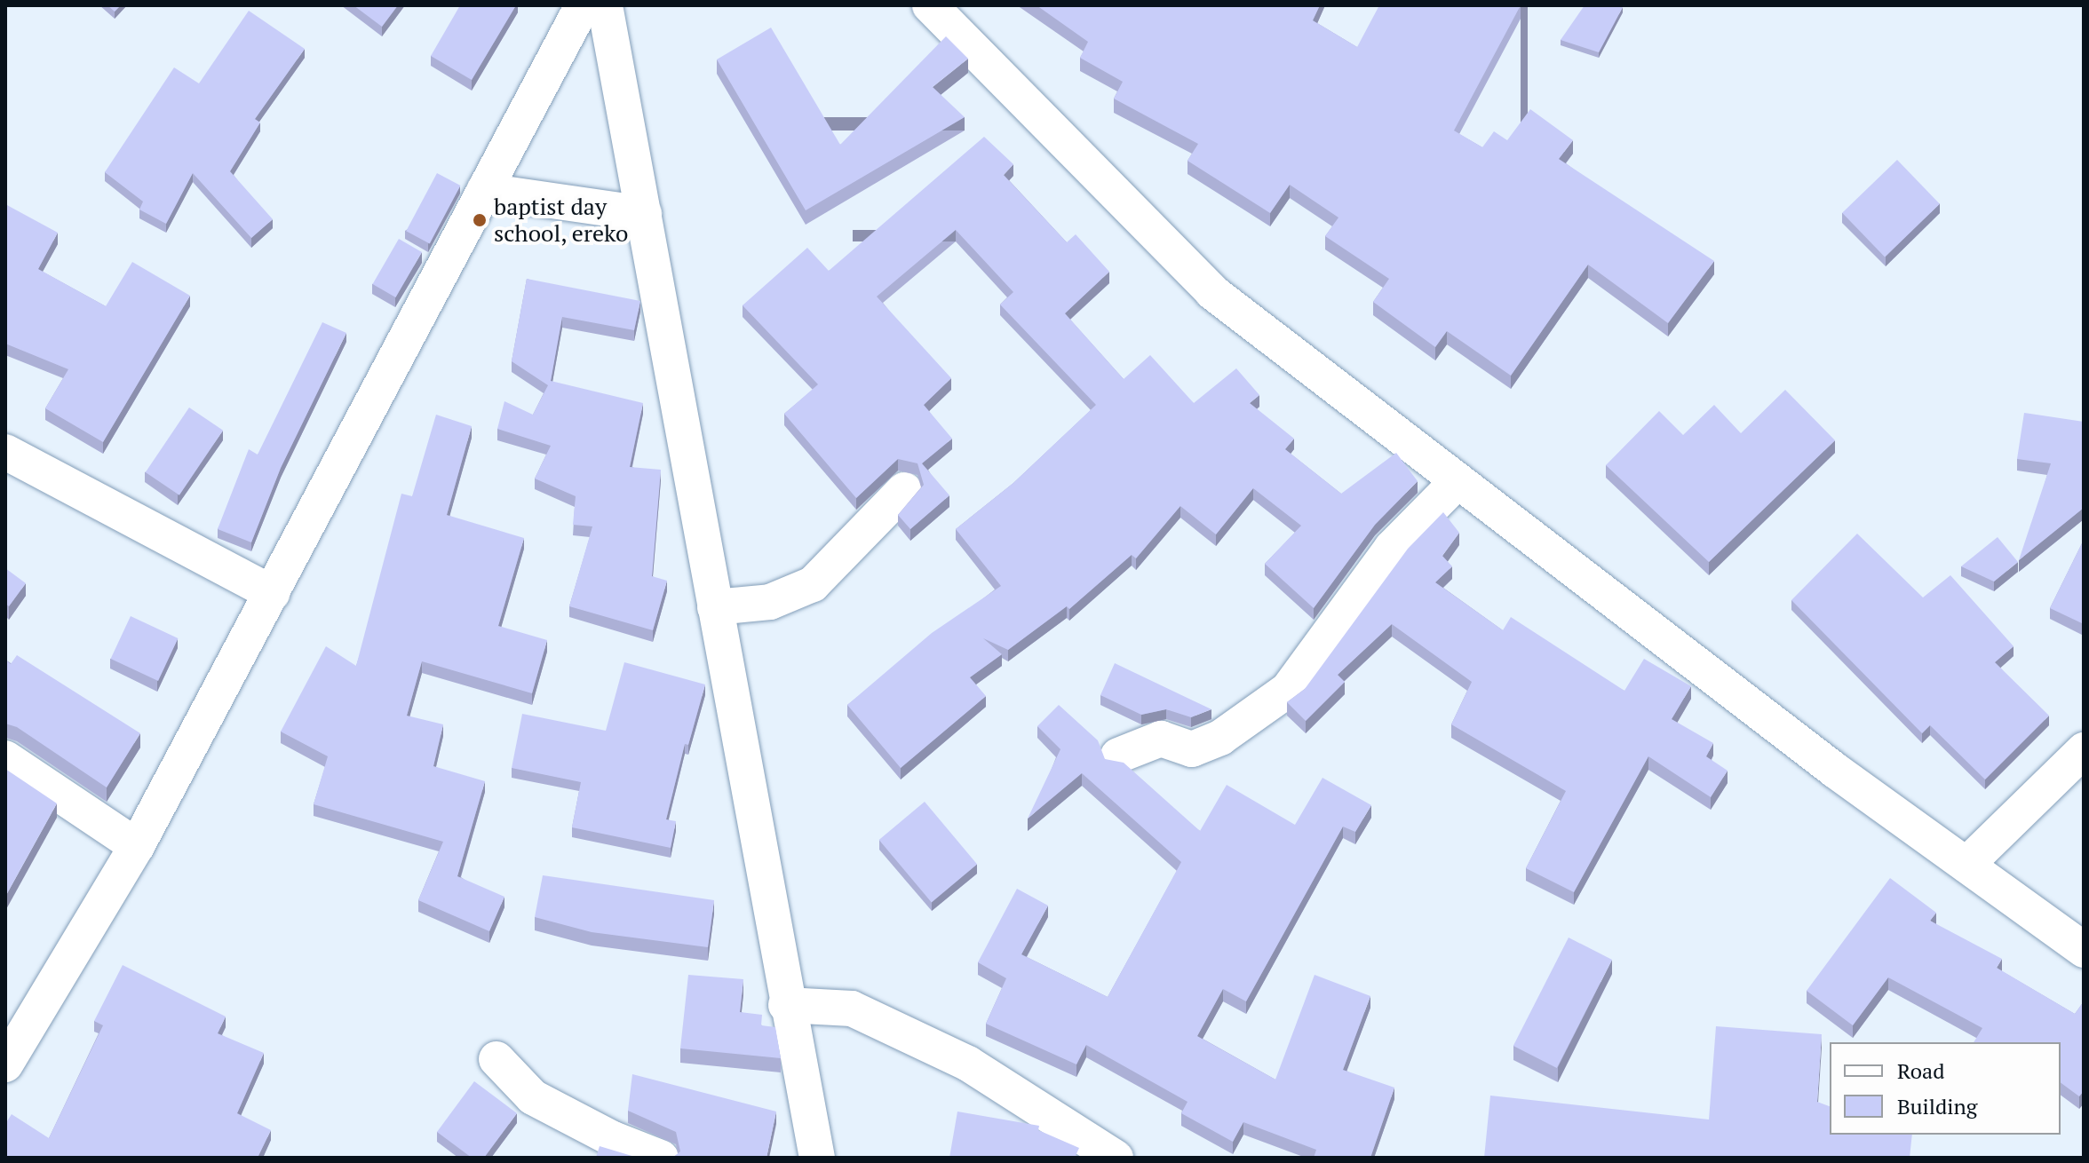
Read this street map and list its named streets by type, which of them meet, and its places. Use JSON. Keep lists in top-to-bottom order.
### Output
{
  "places": ["baptist day school, ereko"],
  "legend": ["Road", "Building"]
}
